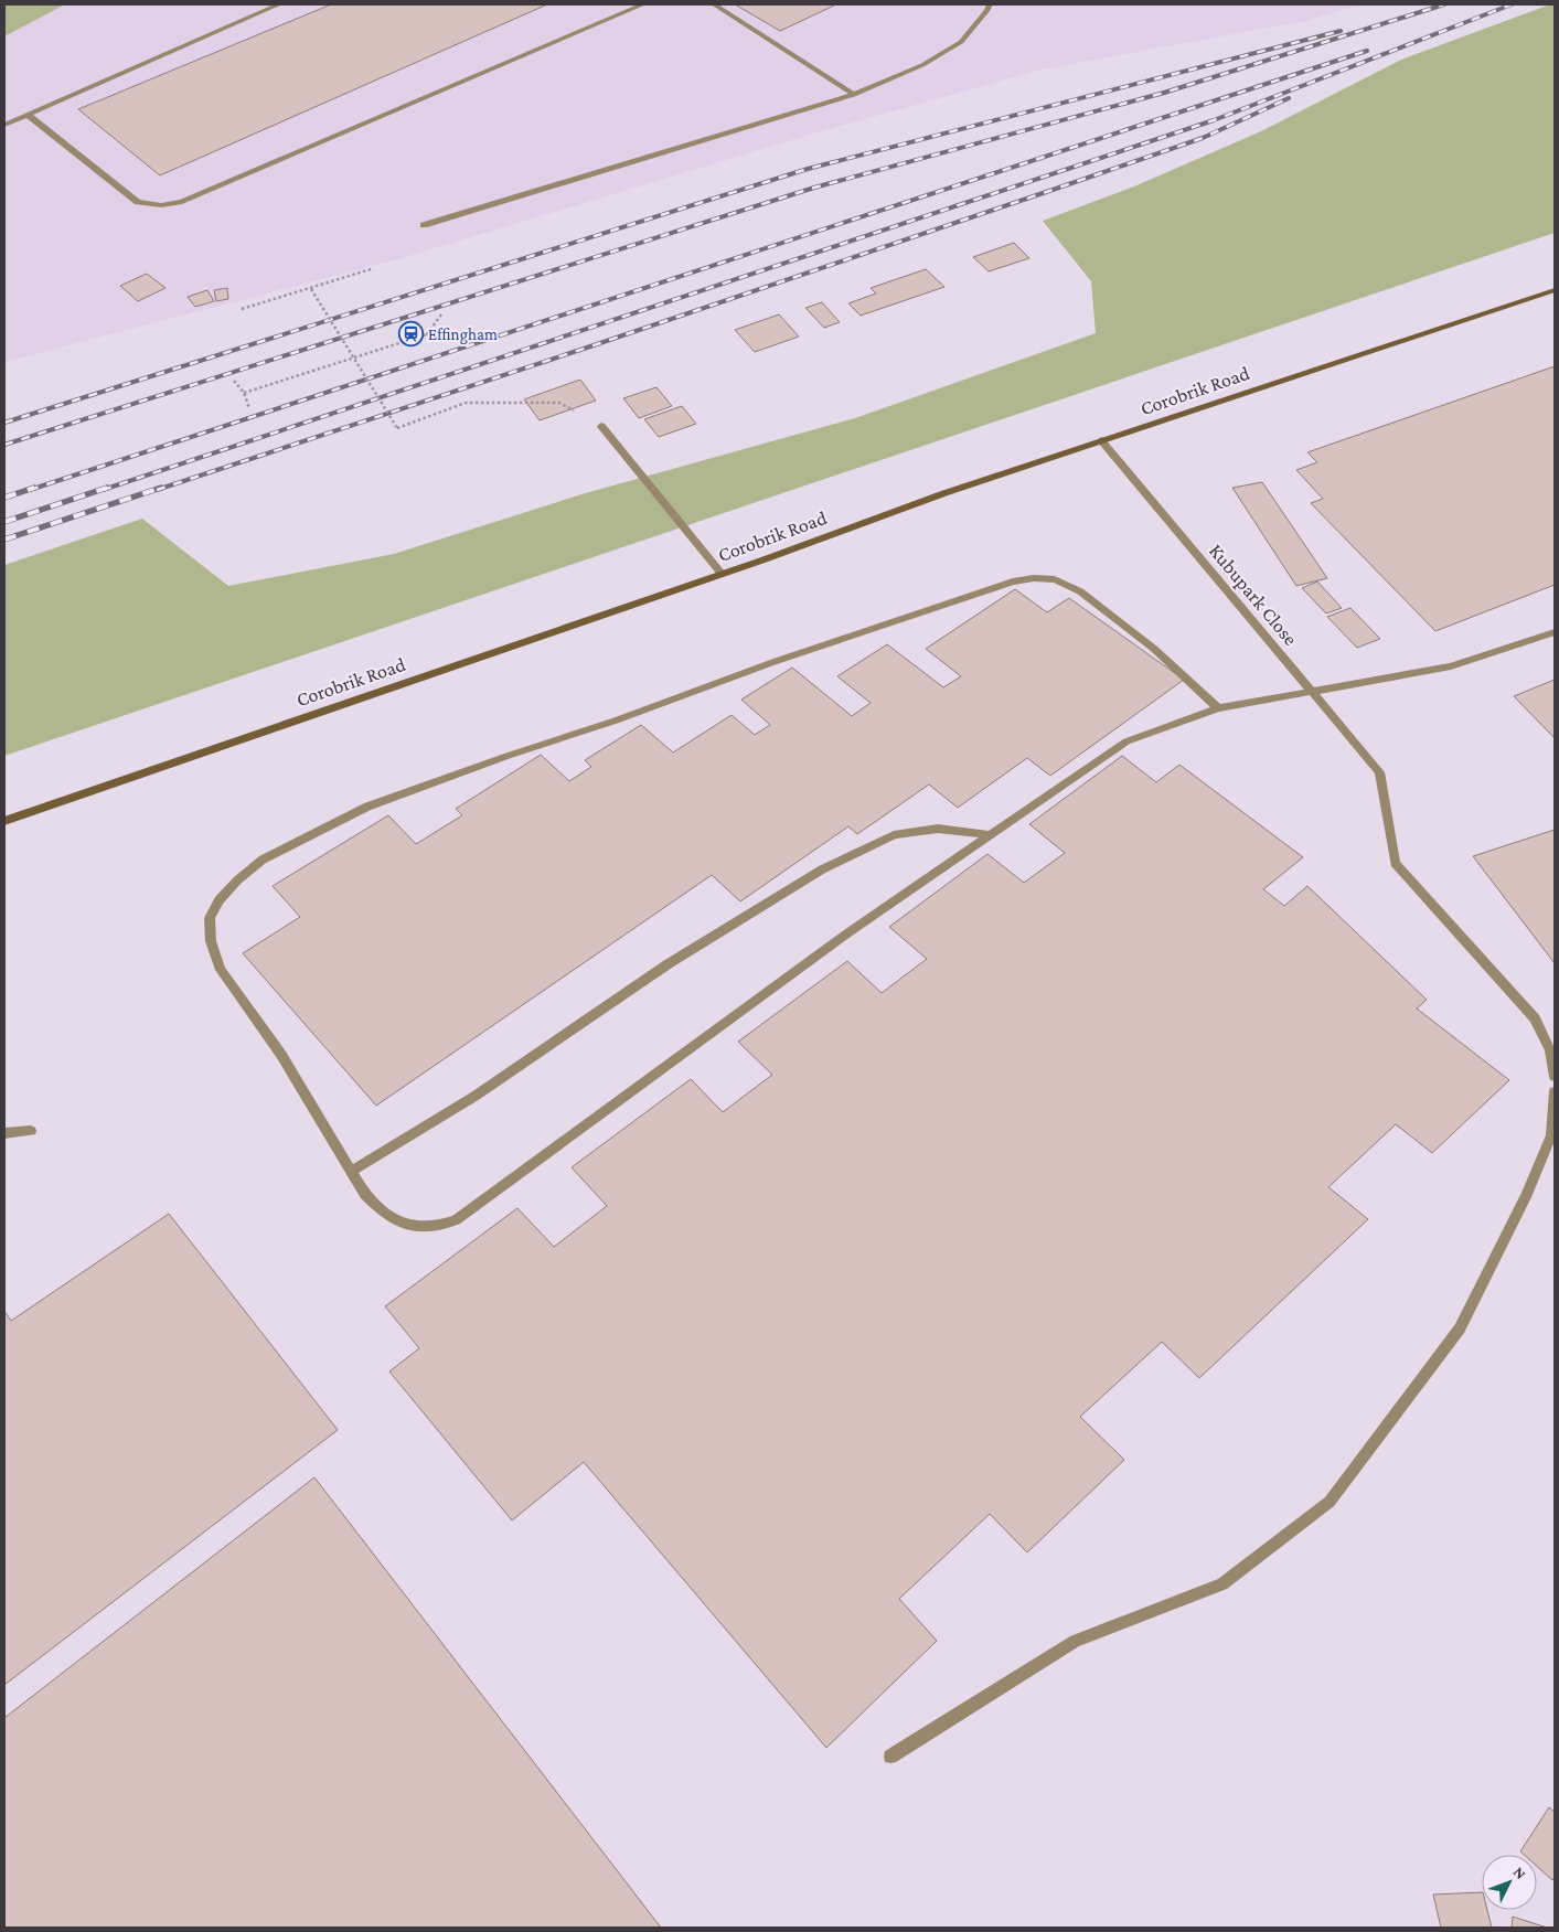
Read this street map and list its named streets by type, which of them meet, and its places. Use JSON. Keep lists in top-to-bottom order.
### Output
{
  "streets": {
    "street": ["Corobrik Road"],
    "lane": ["Kubupark Close"]
  },
  "crossings": [
    ["Corobrik Road", "Kubupark Close"]
  ],
  "places": {
    "station": ["Effingham"]
  },
  "north": "top right"
}
